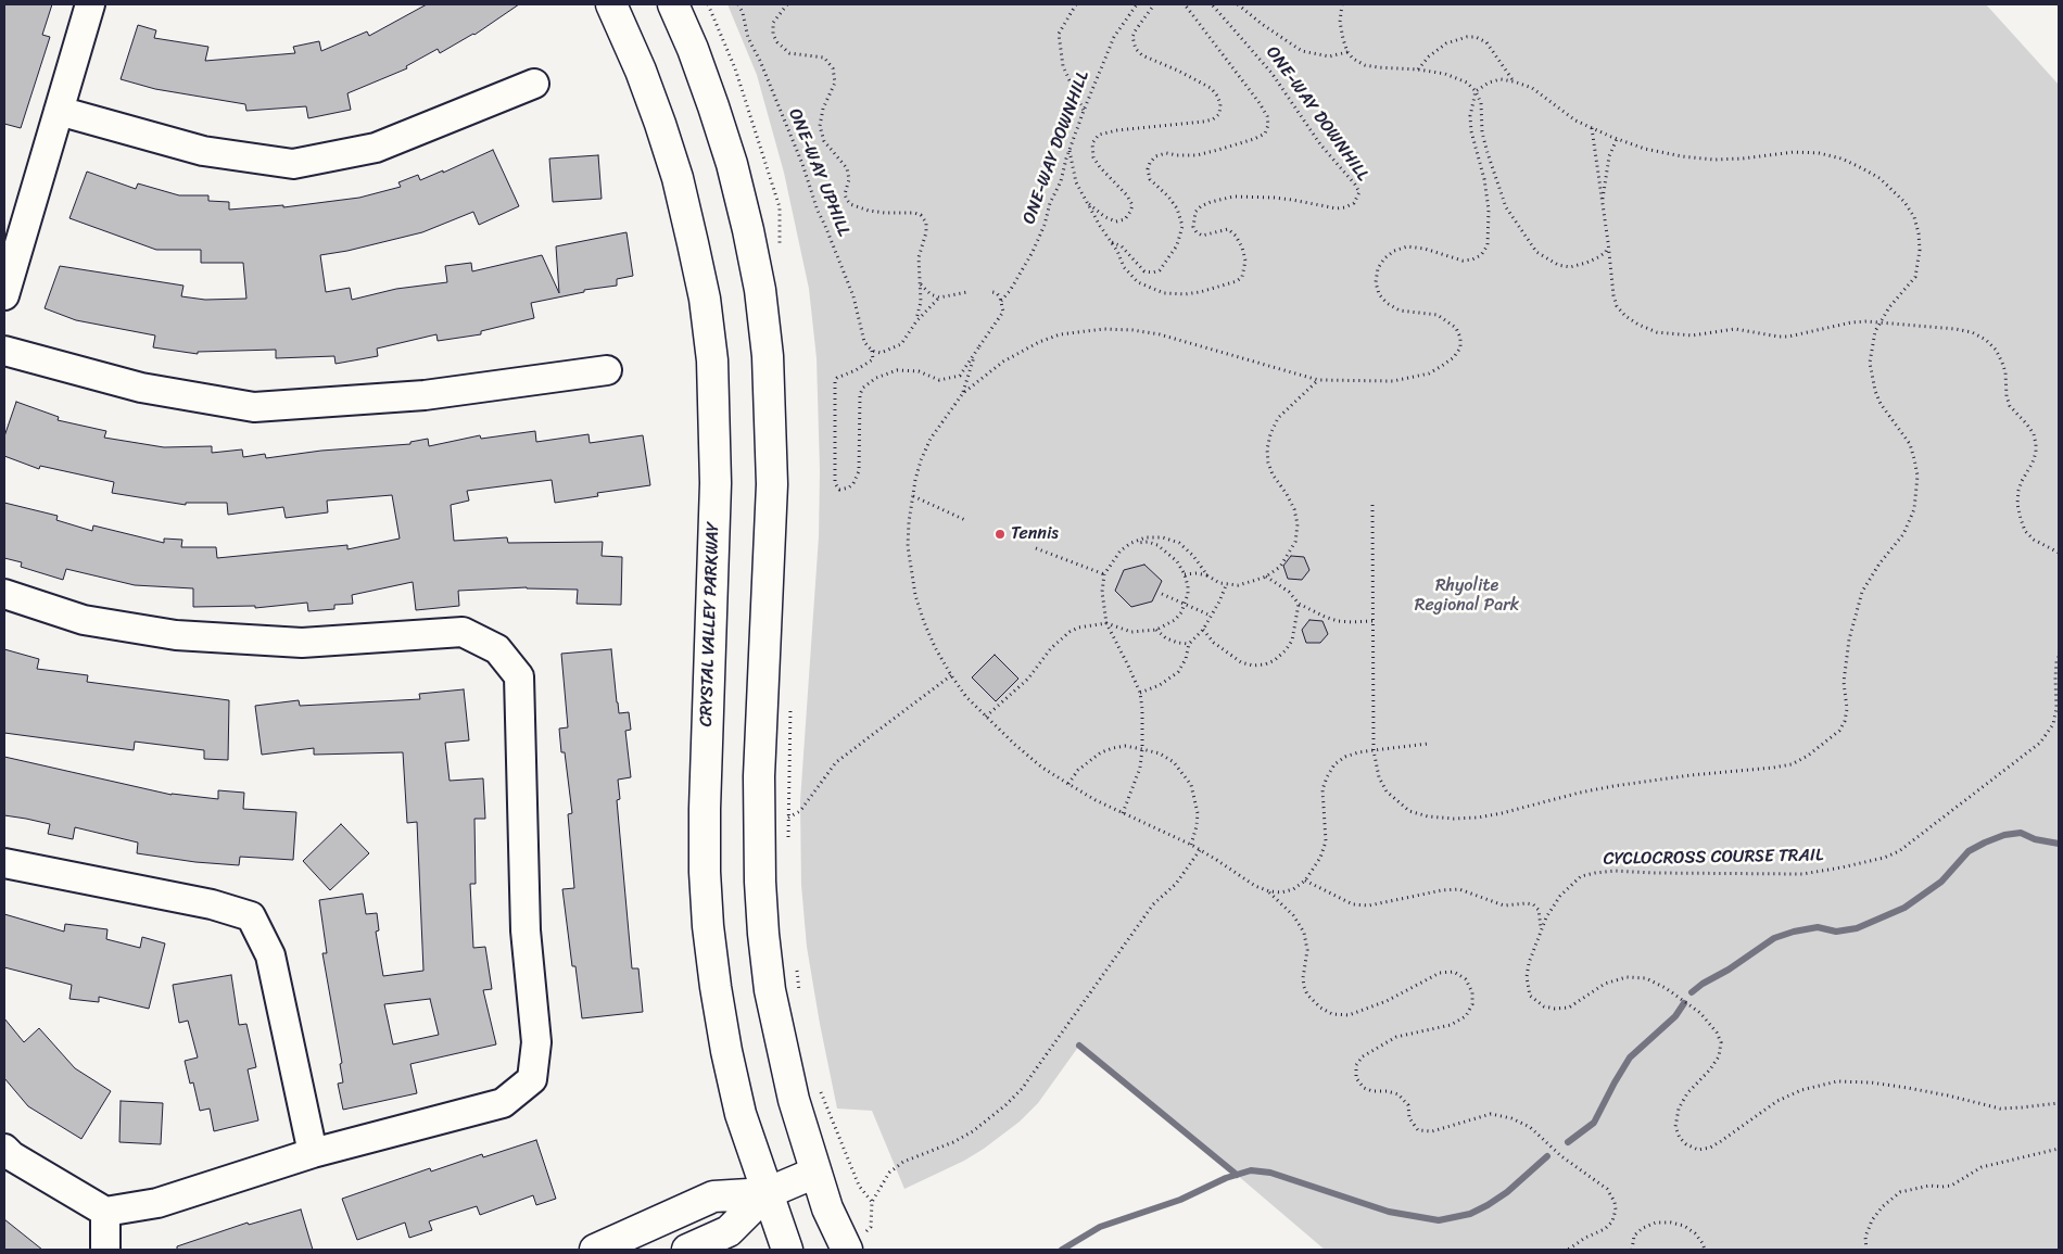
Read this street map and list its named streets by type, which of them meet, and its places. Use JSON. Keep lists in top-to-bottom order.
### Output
{
  "streets": {
    "main road": ["CRYSTAL VALLEY PARKWAY"],
    "path": ["ONE-WAY DOWNHILL", "ONE-WAY UPHILL", "CYCLOCROSS COURSE TRAIL"]
  },
  "parks": ["Rhyolite Regional Park"],
  "places": ["Tennis"]
}
